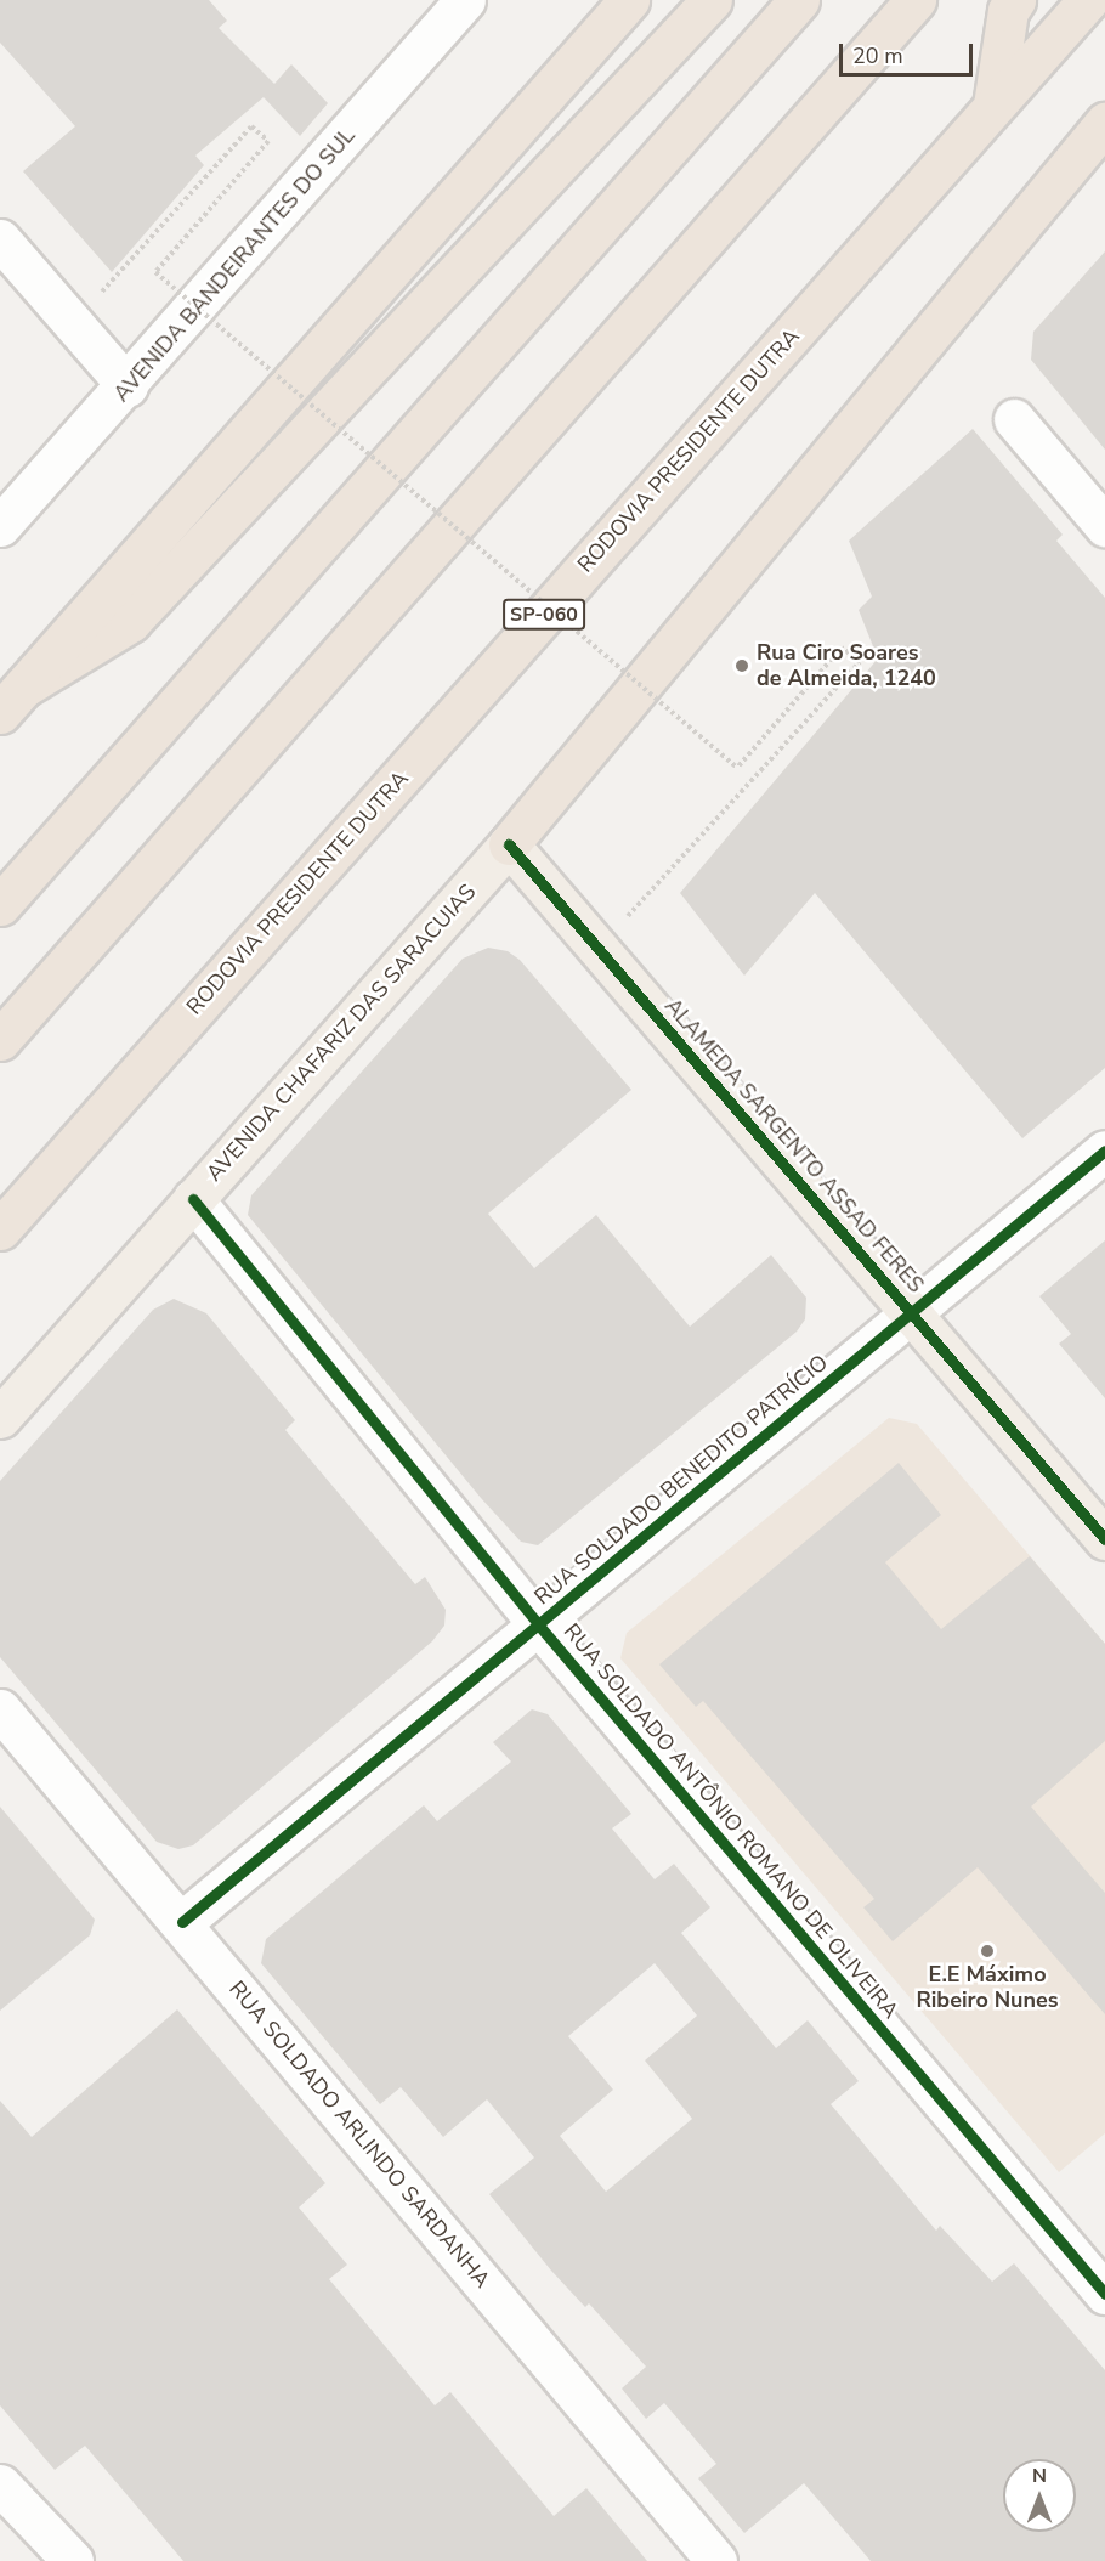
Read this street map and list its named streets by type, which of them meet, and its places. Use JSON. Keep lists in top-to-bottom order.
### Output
{
  "streets": {
    "highway": ["RODOVIA PRESIDENTE DUTRA", "SP-060"],
    "main road": ["AVENIDA CHAFARIZ DAS SARACUIAS", "ALAMEDA SARGENTO ASSAD FERES"],
    "street": [
      "AVENIDA BANDEIRANTES DO SUL",
      "RUA SOLDADO BENEDITO PATRÍCIO",
      "RUA SOLDADO ANTÔNIO ROMANO DE OLIVEIRA",
      "RUA SOLDADO ARLINDO SARDANHA"
    ]
  },
  "crossings": [
    ["AVENIDA CHAFARIZ DAS SARACUIAS", "ALAMEDA SARGENTO ASSAD FERES"],
    ["AVENIDA CHAFARIZ DAS SARACUIAS", "RUA SOLDADO ANTÔNIO ROMANO DE OLIVEIRA"],
    ["ALAMEDA SARGENTO ASSAD FERES", "RUA SOLDADO BENEDITO PATRÍCIO"],
    ["RUA SOLDADO BENEDITO PATRÍCIO", "RUA SOLDADO ANTÔNIO ROMANO DE OLIVEIRA"],
    ["RUA SOLDADO BENEDITO PATRÍCIO", "RUA SOLDADO ARLINDO SARDANHA"]
  ],
  "places": ["Rua Ciro Soares de Almeida, 1240", "E.E Máximo Ribeiro Nunes"],
  "scale_bar": "20 m",
  "north": "top"
}
